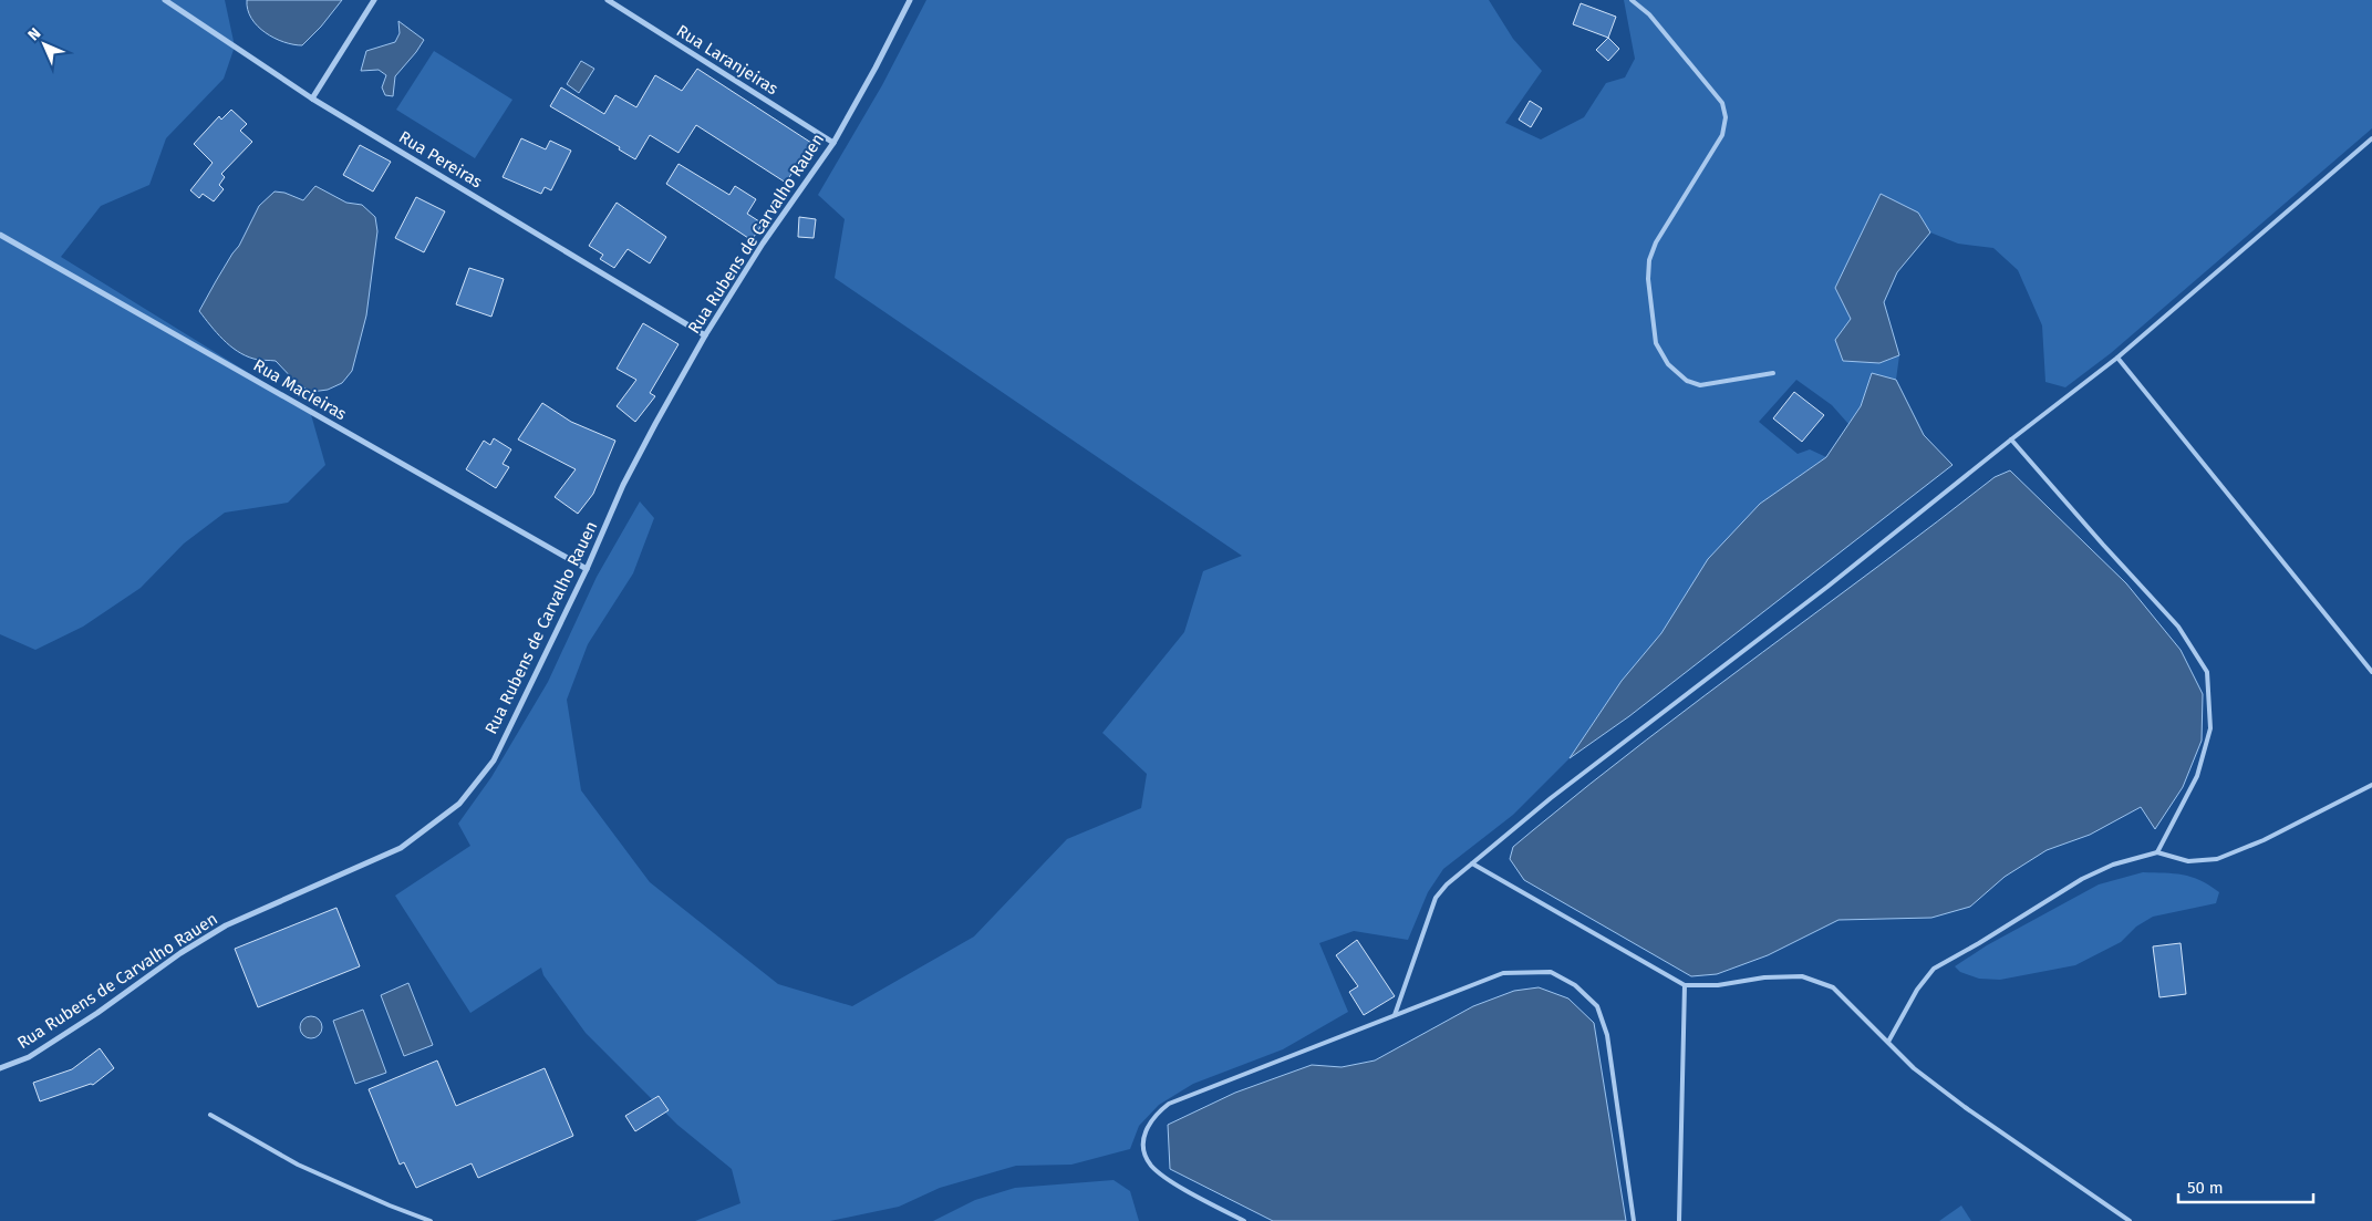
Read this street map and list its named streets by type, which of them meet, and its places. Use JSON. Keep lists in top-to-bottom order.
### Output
{
  "streets": {
    "street": [
      "Rua Laranjeiras",
      "Rua Pereiras",
      "Rua Rubens de Carvalho Rauen",
      "Rua Macieiras"
    ]
  },
  "crossings": [
    ["Rua Laranjeiras", "Rua Rubens de Carvalho Rauen"],
    ["Rua Pereiras", "Rua Rubens de Carvalho Rauen"],
    ["Rua Rubens de Carvalho Rauen", "Rua Macieiras"]
  ],
  "scale_bar": "50 m",
  "north": "top left"
}
